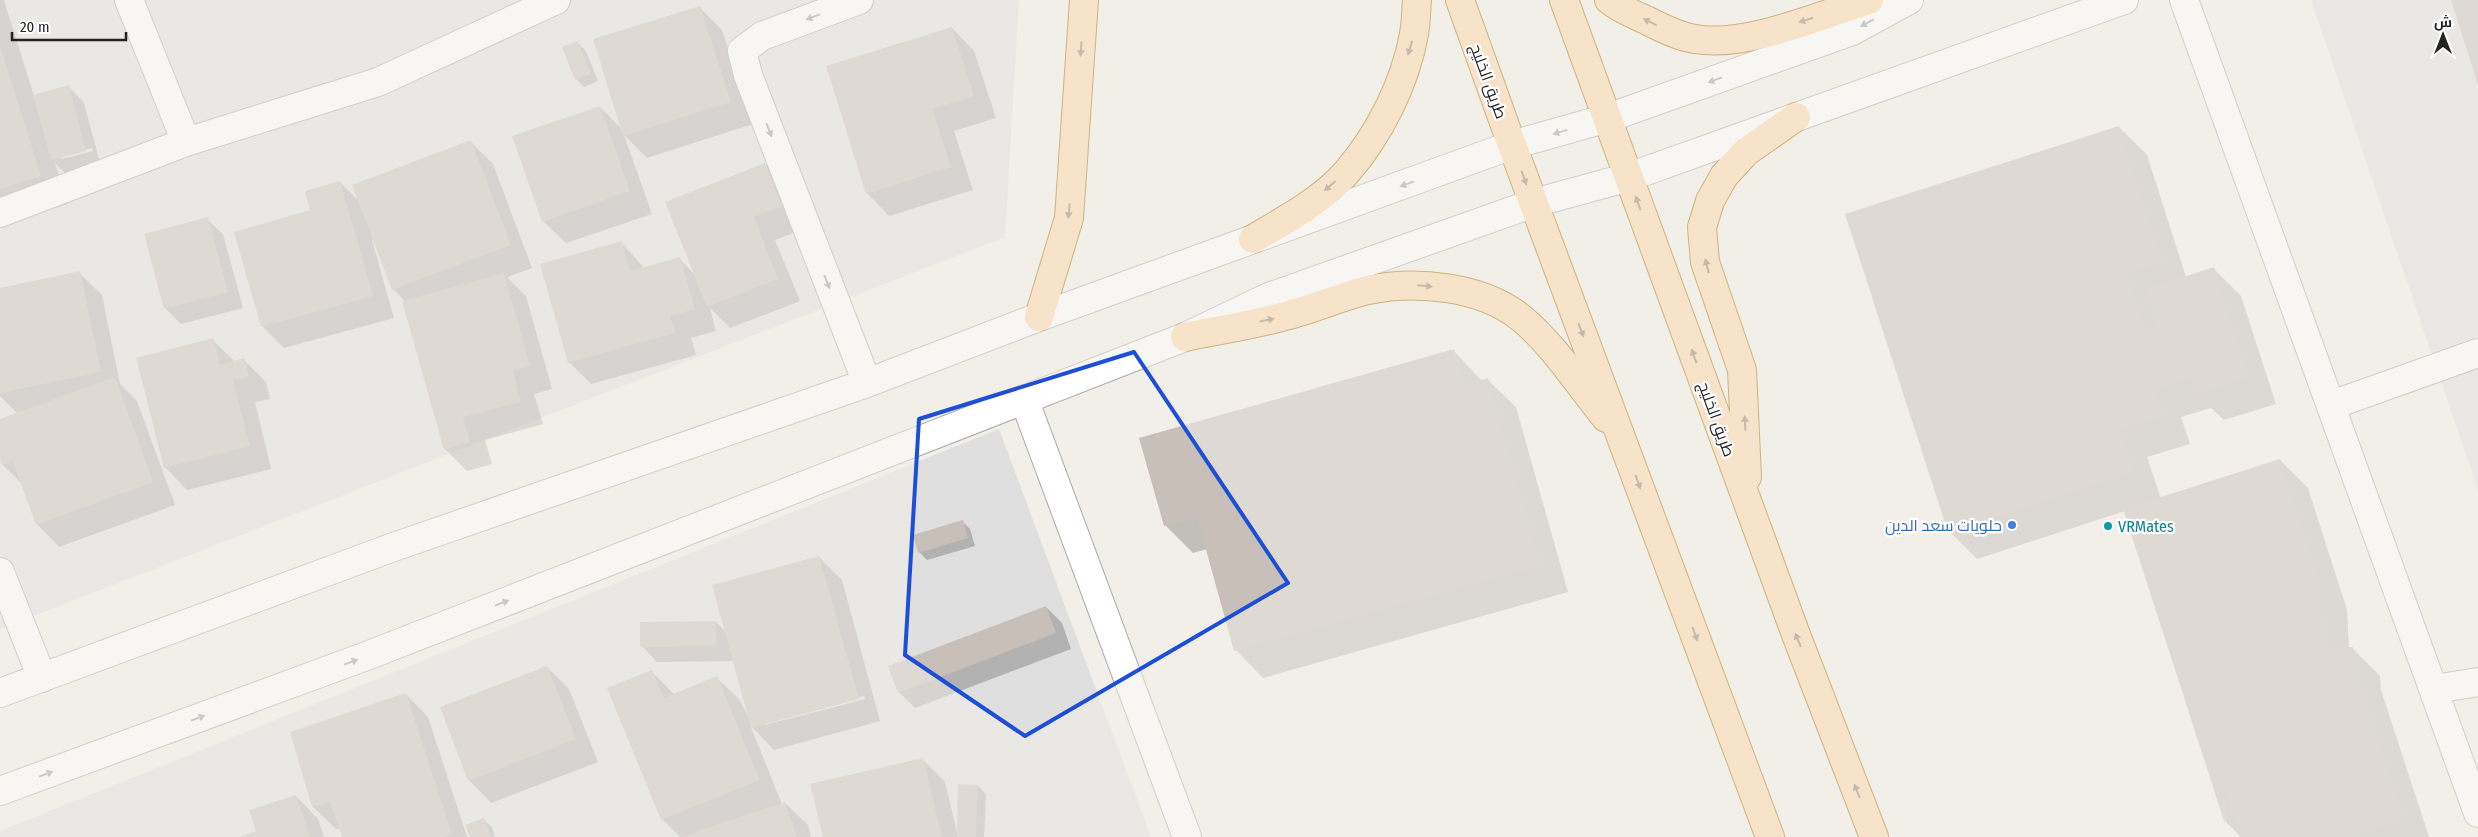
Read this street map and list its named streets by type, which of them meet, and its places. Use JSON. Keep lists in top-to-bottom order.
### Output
{
  "streets": {
    "main road": ["طريق الخليج"]
  },
  "places": ["حلويات سعد الدين", "VRMates"],
  "scale_bar": "20 m",
  "north": "top"
}
